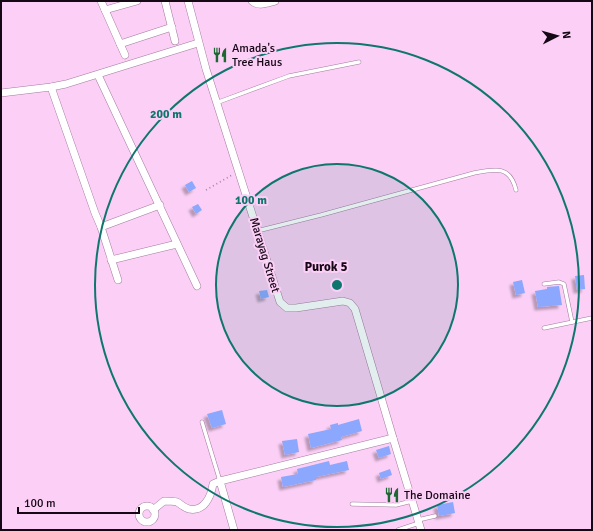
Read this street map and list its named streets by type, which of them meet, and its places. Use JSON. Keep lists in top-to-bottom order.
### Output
{
  "streets": {
    "street": ["Marayag Street"]
  },
  "districts": ["Purok 5"],
  "places": {
    "restaurant": ["Amada's Tree Haus", "The Domaine"]
  },
  "scale_bar": "100 m",
  "north": "right",
  "rings": ["200 m", "100 m"]
}
